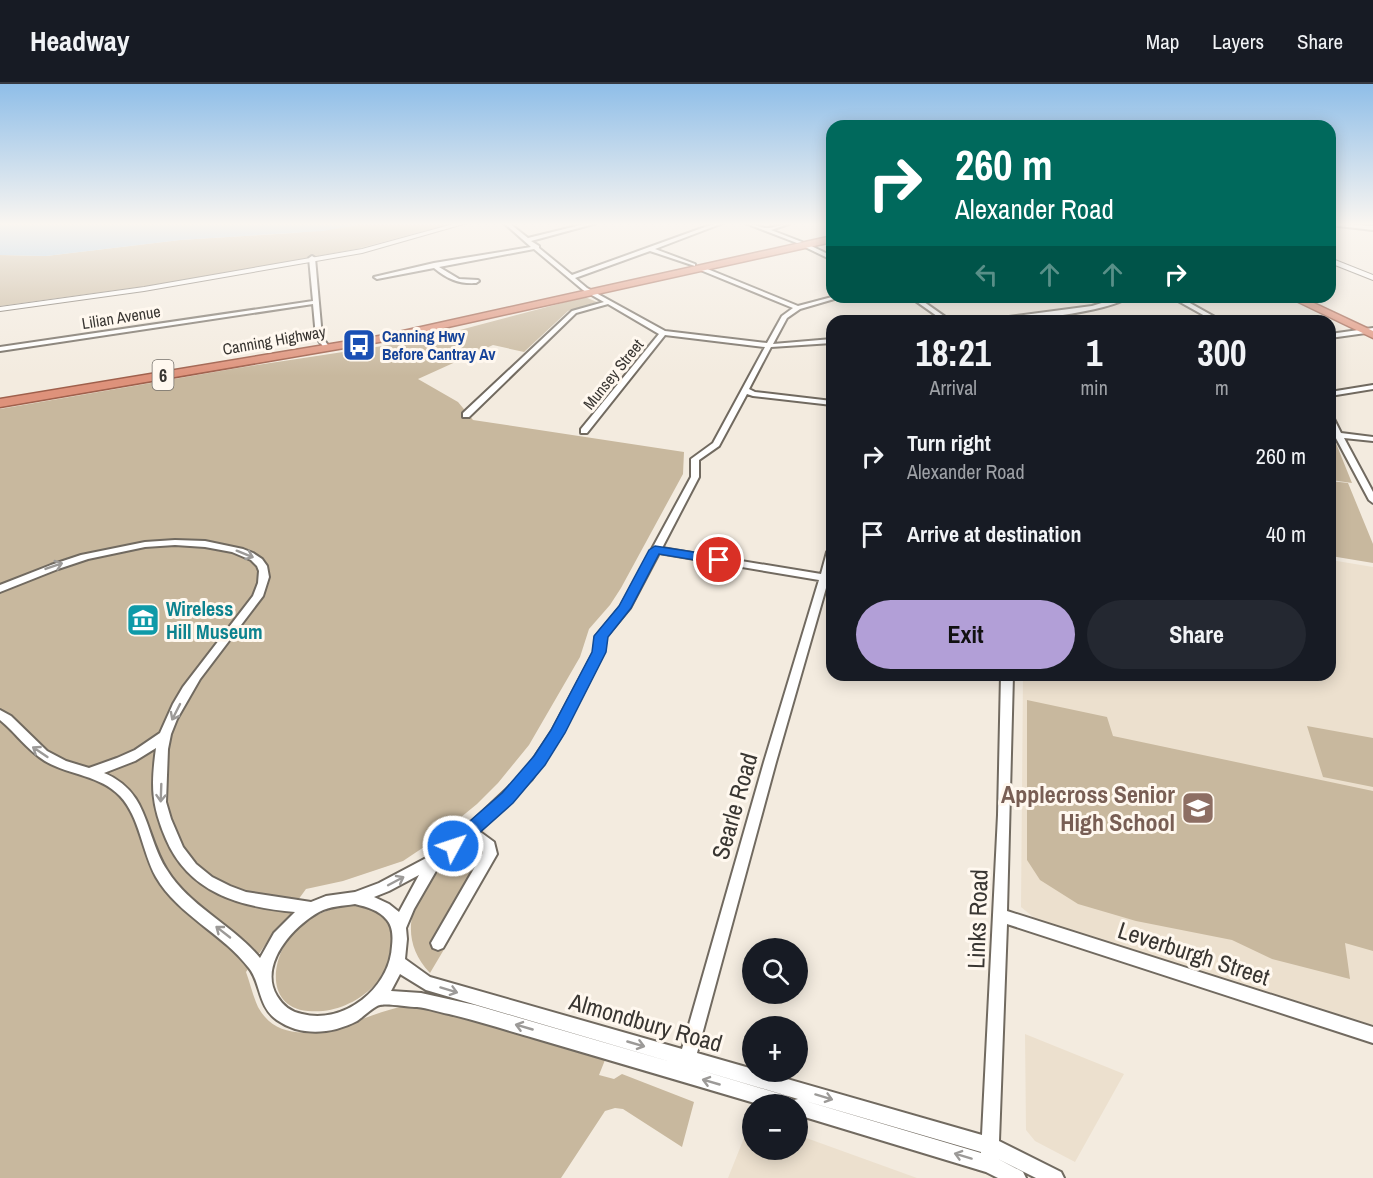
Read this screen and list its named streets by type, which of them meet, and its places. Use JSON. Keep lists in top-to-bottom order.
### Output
{
  "streets": {
    "highway": ["Canning Highway", "6"],
    "street": [
      "Lilian Avenue",
      "Munsey Street",
      "Searle Road",
      "Links Road",
      "Leverburgh Street",
      "Almondbury Road"
    ]
  },
  "crossings": [
    ["Searle Road", "Almondbury Road"],
    ["Links Road", "Leverburgh Street"],
    ["Links Road", "Almondbury Road"]
  ],
  "places": {
    "bus stop": ["Canning Hwy Before Cantray Av"],
    "museum": ["Wireless Hill Museum"],
    "school or university": ["Applecross Senior High School"]
  },
  "page": {
    "header": "Headway",
    "nav": ["Map", "Layers", "Share"],
    "turn": ["260 m", "Alexander Road"],
    "eta": [
      "18:21",
      "Arrival",
      "1",
      "min",
      "300",
      "m"
    ],
    "list": [
      {
        "name": "Turn right",
        "note": "Alexander Road",
        "value": "260 m"
      },
      {
        "name": "Arrive at destination",
        "value": "40 m"
      }
    ],
    "buttons": ["Exit", "Share"],
    "map_buttons": ["+", "−"]
  }
}
